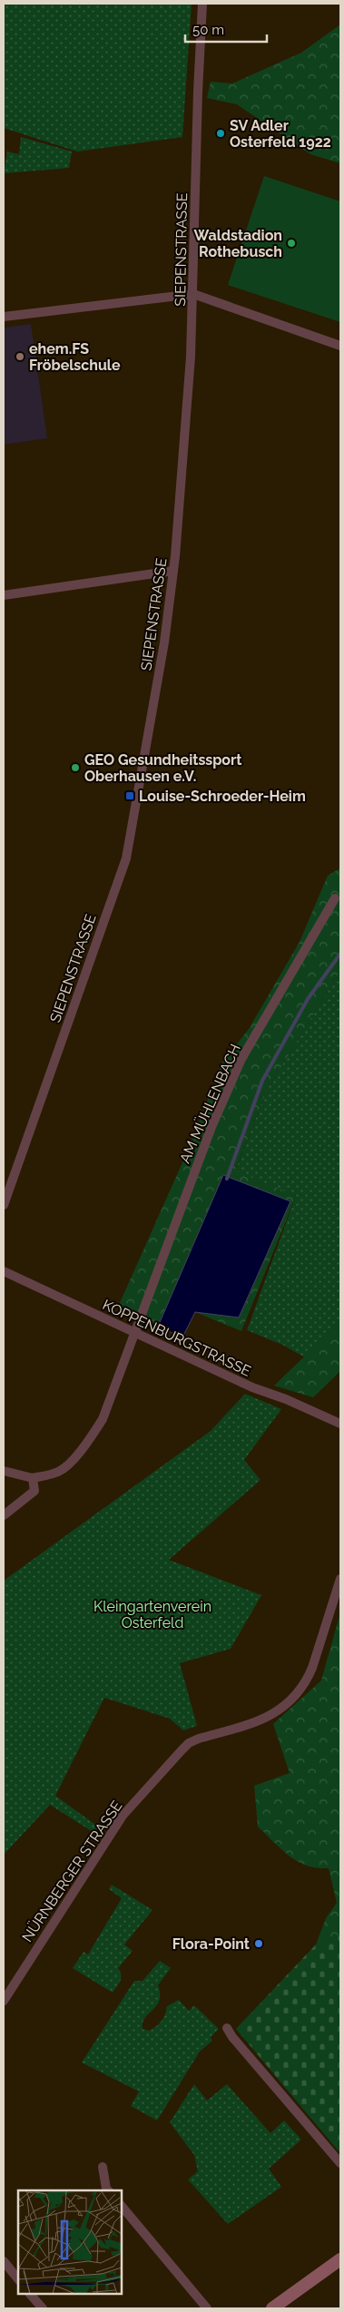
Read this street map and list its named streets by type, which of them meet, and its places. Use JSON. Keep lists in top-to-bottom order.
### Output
{
  "streets": {
    "street": [
      "SIEPENSTRASSE",
      "AM MÜHLENBACH",
      "KOPPENBURGSTRASSE",
      "NÜRNBERGER STRASSE"
    ]
  },
  "crossings": [
    ["AM MÜHLENBACH", "KOPPENBURGSTRASSE"]
  ],
  "parks": ["Kleingartenverein Osterfeld"],
  "places": {
    "other": [
      "SV Adler Osterfeld 1922",
      "Waldstadion Rothebusch",
      "ehem.FS Fröbelschule",
      "GEO Gesundheitssport Oberhausen e.V.",
      "Flora-Point"
    ],
    "transit": ["Louise-Schroeder-Heim"]
  },
  "scale_bar": "50 m"
}
